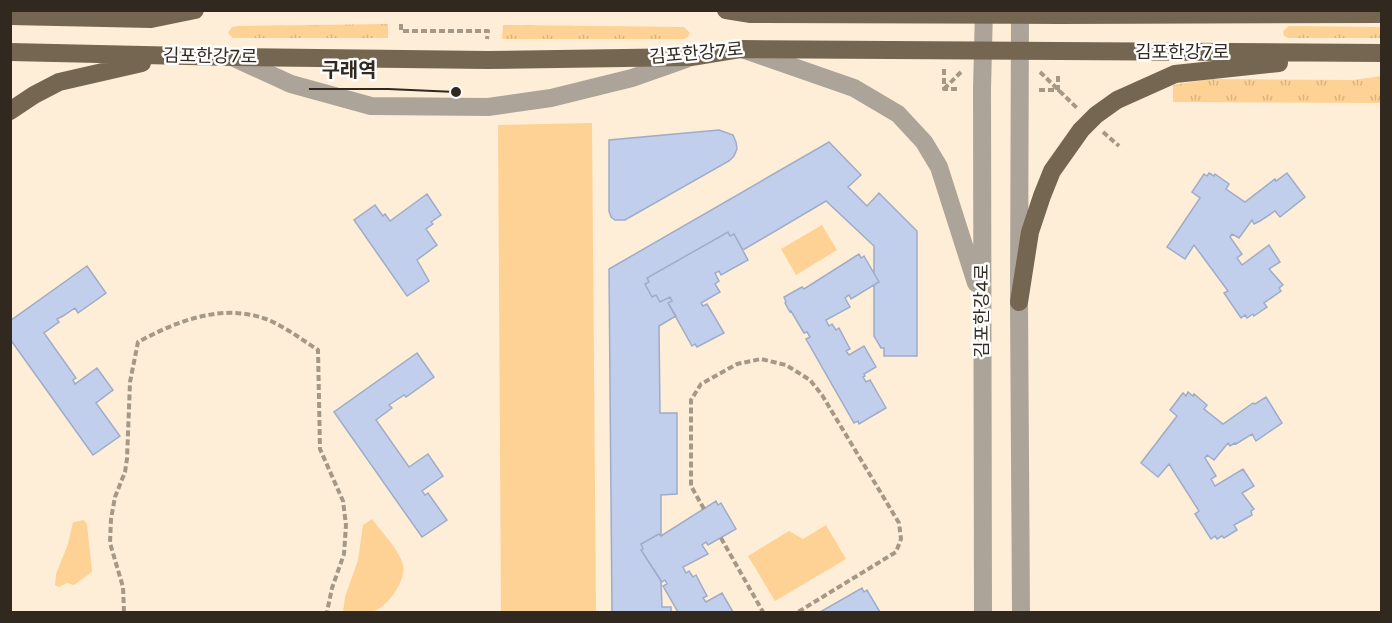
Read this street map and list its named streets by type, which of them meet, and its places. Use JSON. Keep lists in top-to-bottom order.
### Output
{
  "streets": {
    "main road": ["김포한강7로"],
    "street": ["김포한강4로"]
  },
  "crossings": [
    ["김포한강7로", "김포한강4로"]
  ],
  "places": ["구래역"]
}
